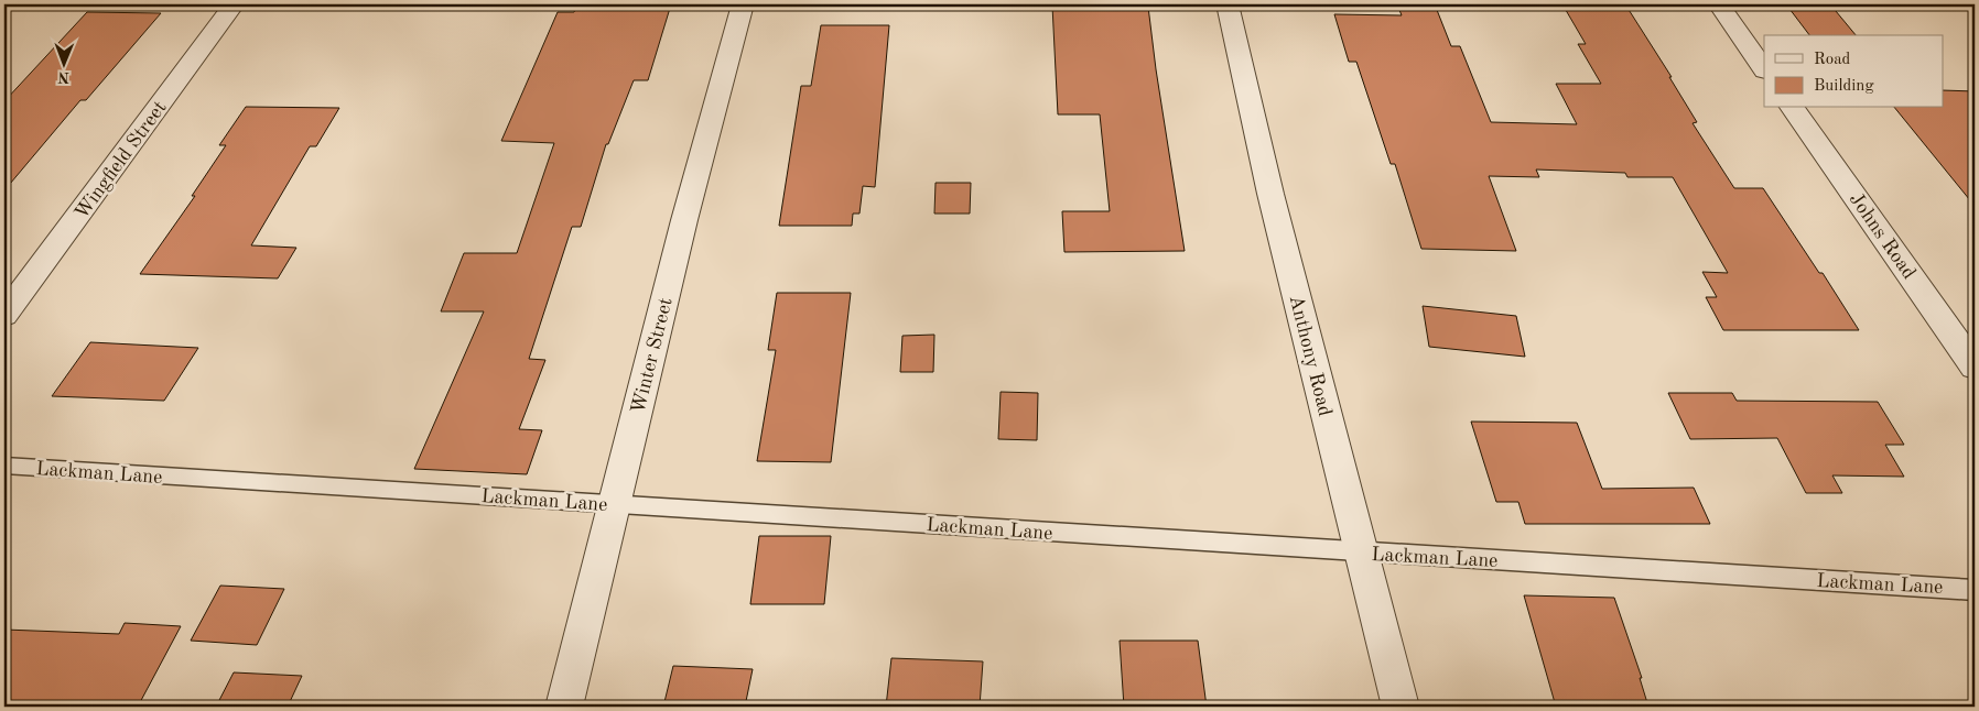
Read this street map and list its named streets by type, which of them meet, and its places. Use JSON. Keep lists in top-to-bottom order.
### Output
{
  "streets": {
    "street": [
      "Wingfield Street",
      "Johns Road",
      "Winter Street",
      "Anthony Road"
    ],
    "lane": ["Lackman Lane"]
  },
  "crossings": [
    ["Winter Street", "Lackman Lane"],
    ["Anthony Road", "Lackman Lane"]
  ],
  "legend": ["Road", "Building"],
  "north": "bottom"
}
